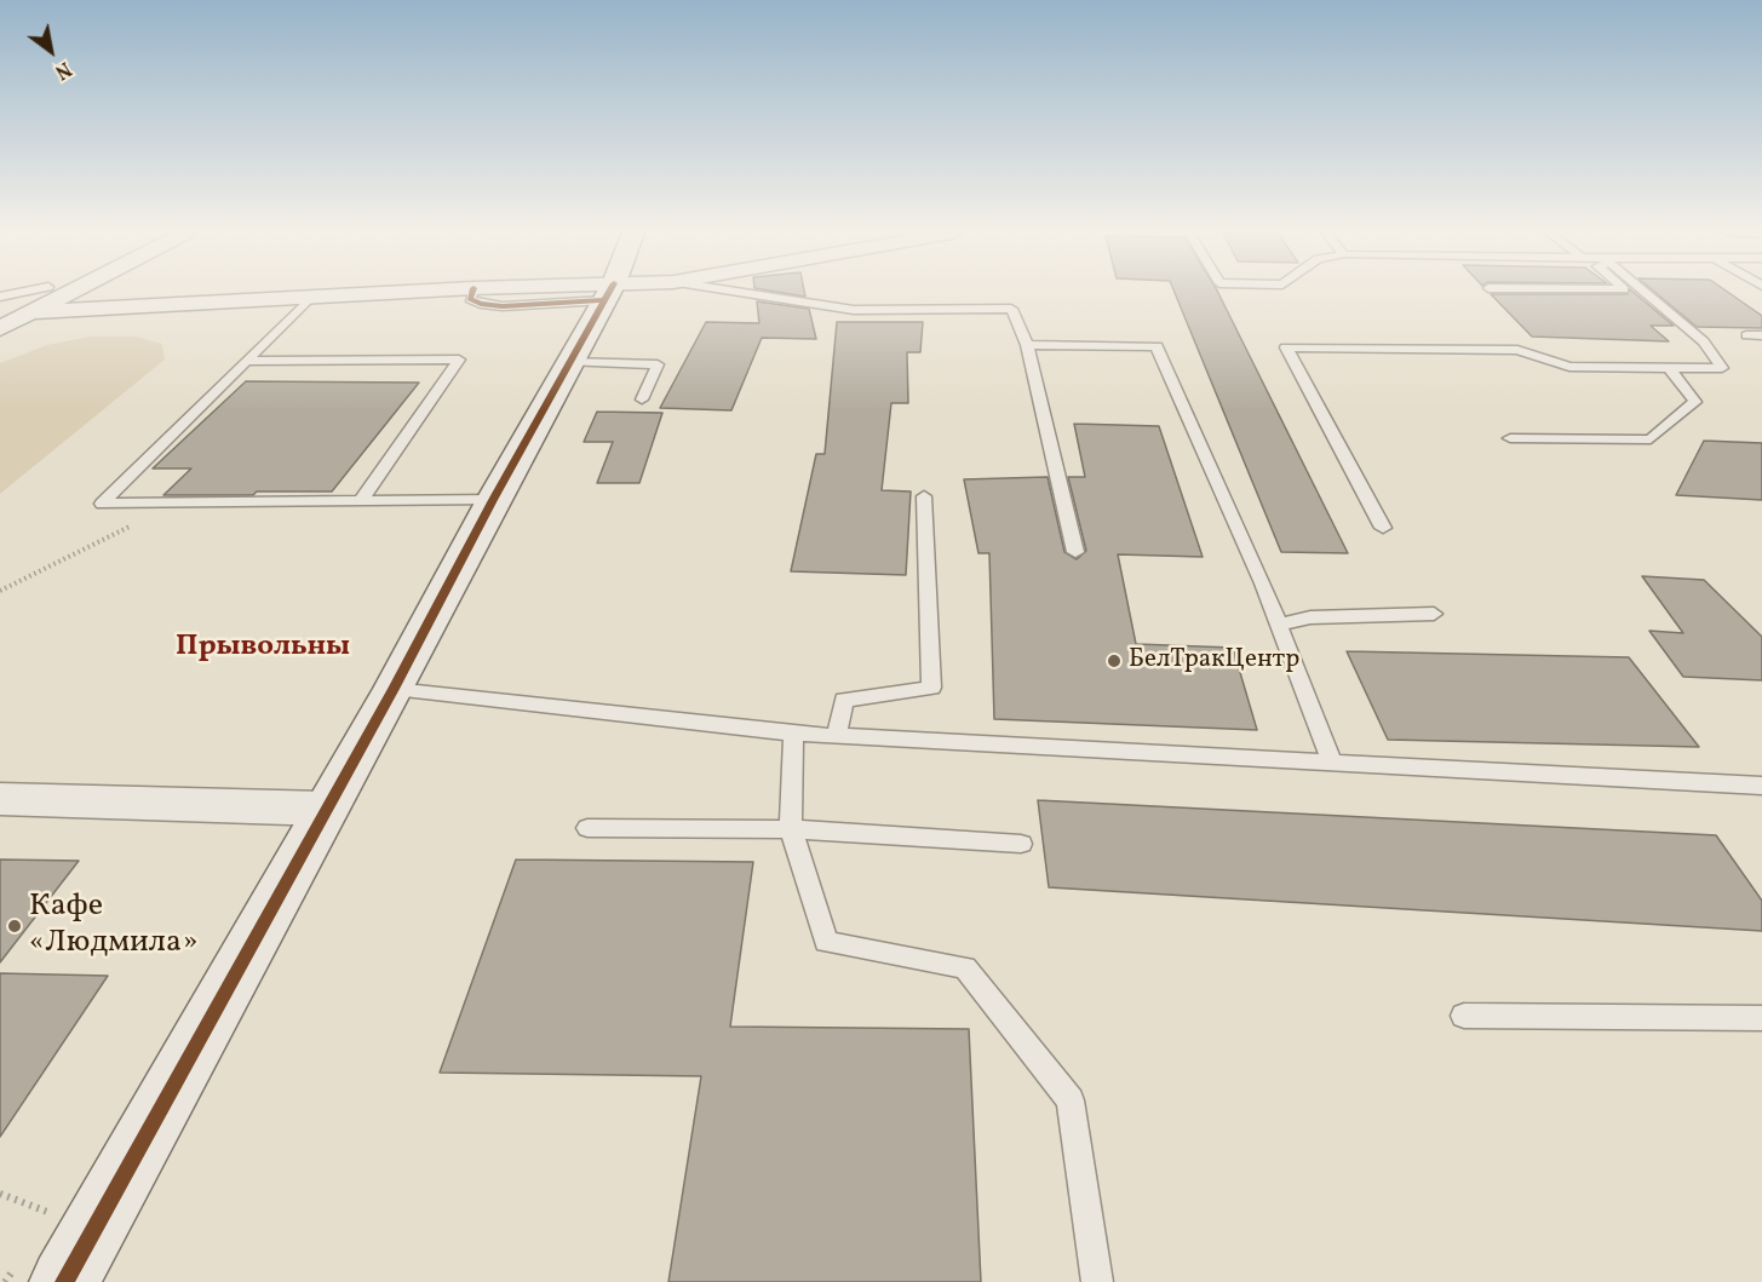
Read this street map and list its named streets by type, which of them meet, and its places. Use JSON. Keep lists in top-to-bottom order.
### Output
{
  "districts": ["Прывольны"],
  "places": ["БелТракЦентр", "Кафе «Людмила»"],
  "north": "bottom right"
}
